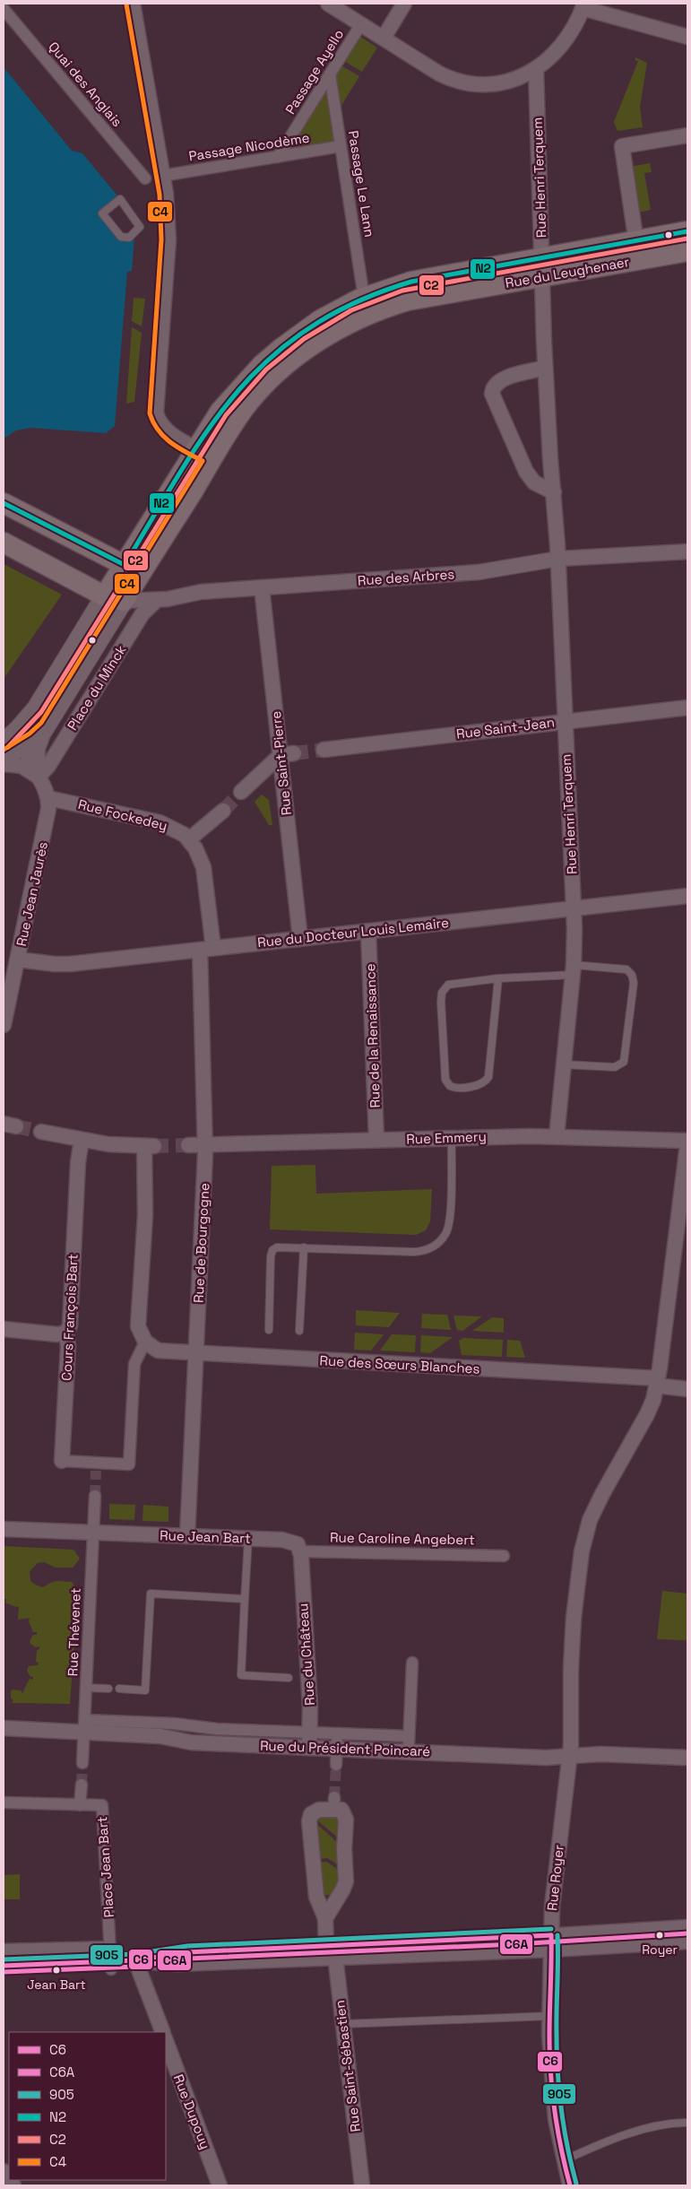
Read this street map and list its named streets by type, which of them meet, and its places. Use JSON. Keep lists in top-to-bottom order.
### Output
{
  "streets": {
    "main road": ["Rue du Leughenaer", "Place du Minck"],
    "street": [
      "Passage Ayello",
      "Quai des Anglais",
      "Passage Nicodème",
      "Rue Henri Terquem",
      "Passage Le Lann",
      "Rue des Arbres",
      "Rue Saint-Jean",
      "Rue Saint-Pierre",
      "Rue Fockedey",
      "Rue Jean Jaurès",
      "Rue du Docteur Louis Lemaire",
      "Rue de la Renaissance",
      "Rue Emmery",
      "Rue de Bourgogne",
      "Cours François Bart",
      "Rue des Sœurs Blanches",
      "Rue Jean Bart",
      "Rue Caroline Angebert",
      "Rue Thévenet",
      "Rue du Château",
      "Rue du Président Poincaré",
      "Place Jean Bart",
      "Rue Royer",
      "Rue Saint-Sébastien",
      "Rue Dupouy"
    ]
  },
  "crossings": [
    ["Passage Ayello", "Passage Nicodème"],
    ["Passage Ayello", "Passage Le Lann"],
    ["Passage Nicodème", "Passage Le Lann"],
    ["Rue Henri Terquem", "Rue du Leughenaer"],
    ["Rue Henri Terquem", "Rue des Arbres"],
    ["Rue Henri Terquem", "Rue Saint-Jean"],
    ["Rue Henri Terquem", "Rue du Docteur Louis Lemaire"],
    ["Rue Henri Terquem", "Rue Emmery"],
    ["Passage Le Lann", "Rue du Leughenaer"],
    ["Rue du Leughenaer", "Place du Minck"],
    ["Rue des Arbres", "Place du Minck"],
    ["Rue des Arbres", "Rue Saint-Pierre"],
    ["Place du Minck", "Rue Jean Jaurès"],
    ["Rue Saint-Pierre", "Rue du Docteur Louis Lemaire"],
    ["Rue Fockedey", "Rue Jean Jaurès"],
    ["Rue Fockedey", "Rue du Docteur Louis Lemaire"],
    ["Rue Fockedey", "Rue de Bourgogne"],
    ["Rue Jean Jaurès", "Rue du Docteur Louis Lemaire"],
    ["Rue du Docteur Louis Lemaire", "Rue de la Renaissance"],
    ["Rue du Docteur Louis Lemaire", "Rue de Bourgogne"],
    ["Rue de la Renaissance", "Rue Emmery"],
    ["Rue Emmery", "Rue de Bourgogne"],
    ["Rue de Bourgogne", "Rue des Sœurs Blanches"],
    ["Rue de Bourgogne", "Rue Jean Bart"],
    ["Cours François Bart", "Rue des Sœurs Blanches"],
    ["Rue des Sœurs Blanches", "Rue Royer"],
    ["Rue Jean Bart", "Rue Caroline Angebert"],
    ["Rue Jean Bart", "Rue Thévenet"],
    ["Rue Jean Bart", "Rue du Château"],
    ["Rue Caroline Angebert", "Rue du Château"],
    ["Rue Thévenet", "Rue du Président Poincaré"],
    ["Rue du Château", "Rue du Président Poincaré"],
    ["Rue du Président Poincaré", "Rue Royer"]
  ],
  "places": ["Royer", "Jean Bart"],
  "lines": [
    "transit line C4",
    "transit line N2",
    "transit line C2",
    "transit line 905",
    "transit line C6A",
    "transit line C6"
  ],
  "legend": [
    "C6",
    "C6A",
    "905",
    "N2",
    "C2",
    "C4"
  ]
}
